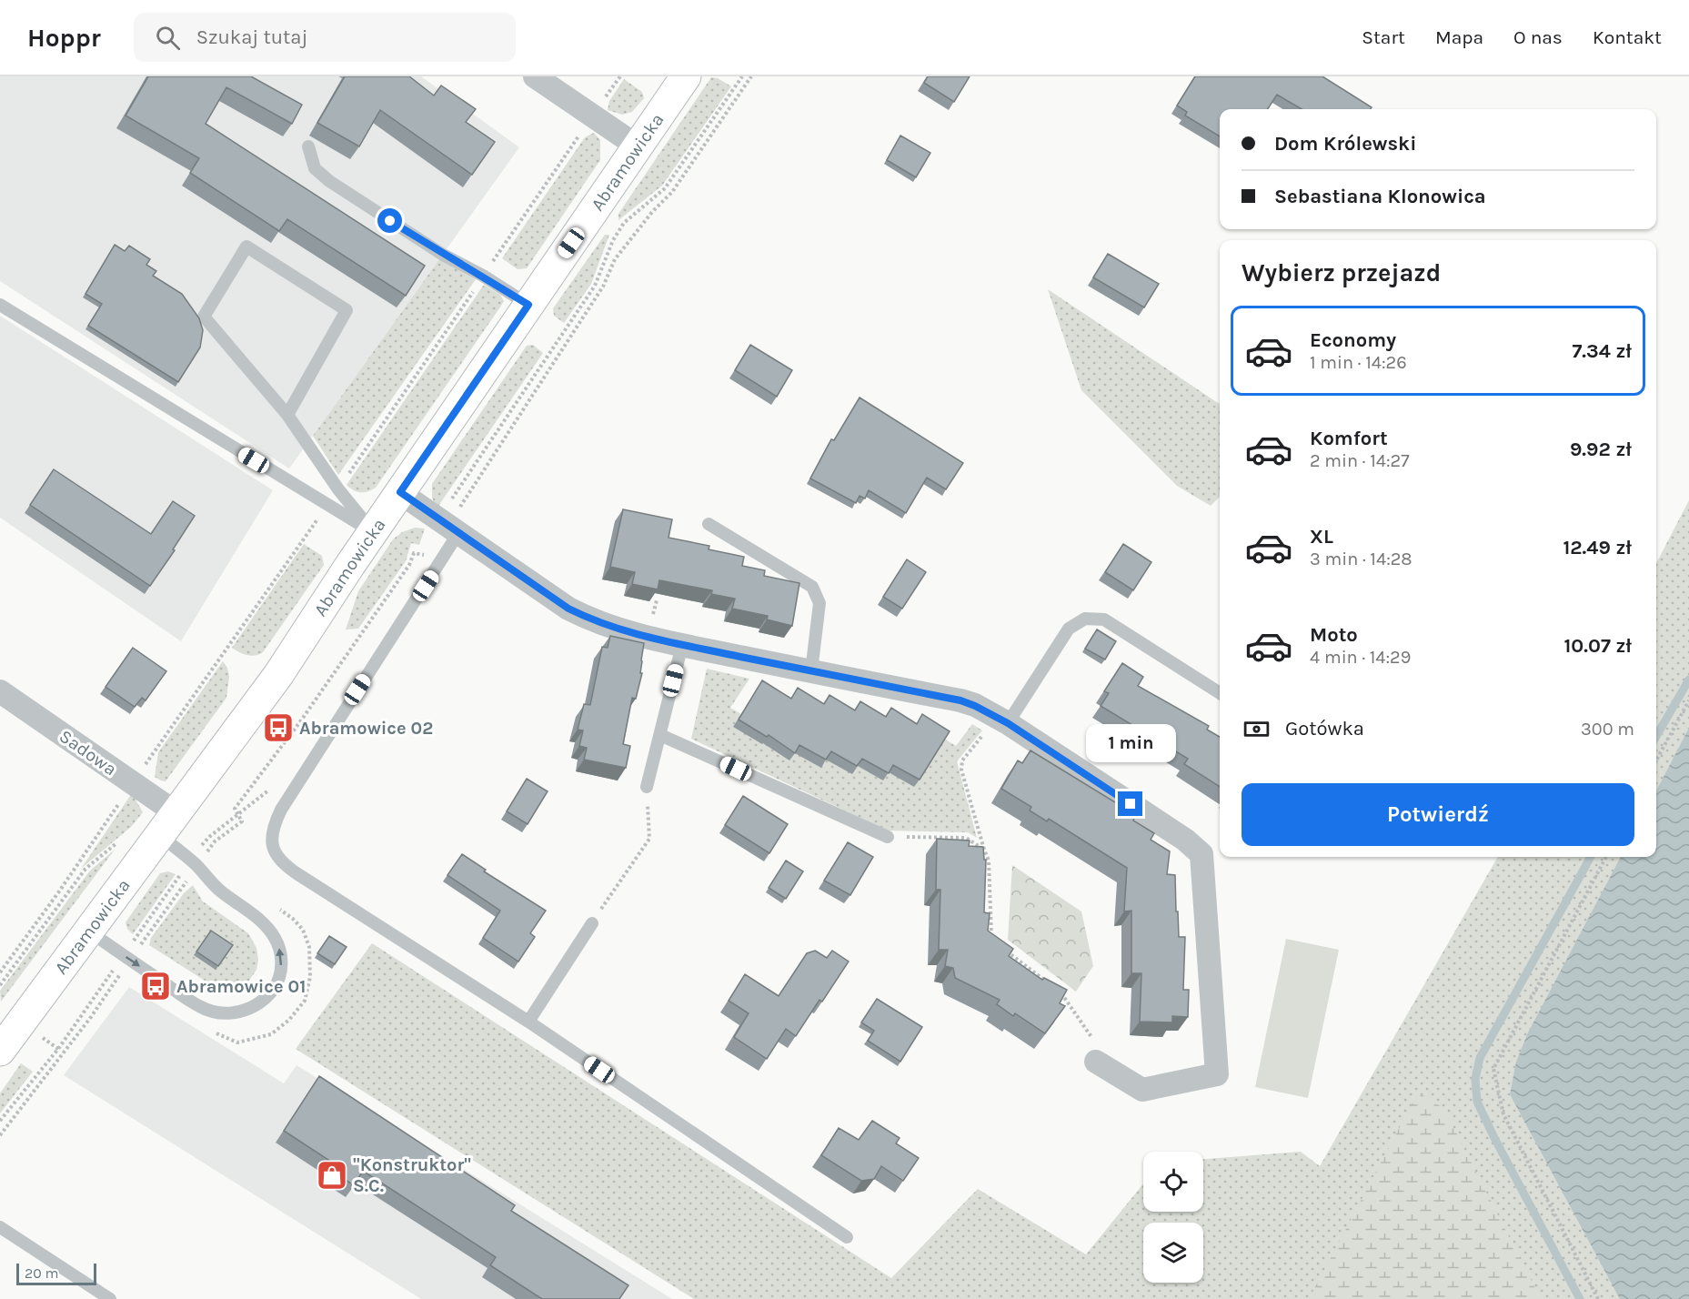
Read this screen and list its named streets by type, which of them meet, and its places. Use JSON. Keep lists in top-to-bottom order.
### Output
{
  "streets": {
    "main road": ["Abramowicka"],
    "street": ["Sadowa"]
  },
  "crossings": [
    ["Abramowicka", "Sadowa"]
  ],
  "places": {
    "bus stop": ["Abramowice 02", "Abramowice 01"],
    "shop": ["\"Konstruktor\" S.C."]
  },
  "scale_bar": "20 m",
  "page": {
    "header": "Hoppr",
    "search": "Szukaj tutaj",
    "nav": [
      "Start",
      "Mapa",
      "O nas",
      "Kontakt"
    ],
    "banner": ["Dom Królewski", "Sebastiana Klonowica"],
    "heading": "Wybierz przejazd",
    "list": [
      {
        "name": "Economy",
        "note": "1 min · 14:26",
        "value": "7.34 zł"
      },
      {
        "name": "Komfort",
        "note": "2 min · 14:27",
        "value": "9.92 zł"
      },
      {
        "name": "XL",
        "note": "3 min · 14:28",
        "value": "12.49 zł"
      },
      {
        "name": "Moto",
        "note": "4 min · 14:29",
        "value": "10.07 zł"
      }
    ],
    "pay": ["Gotówka", "300 m"],
    "bubble": "1 min",
    "buttons": "Potwierdź",
    "scale": "20 m"
  }
}
